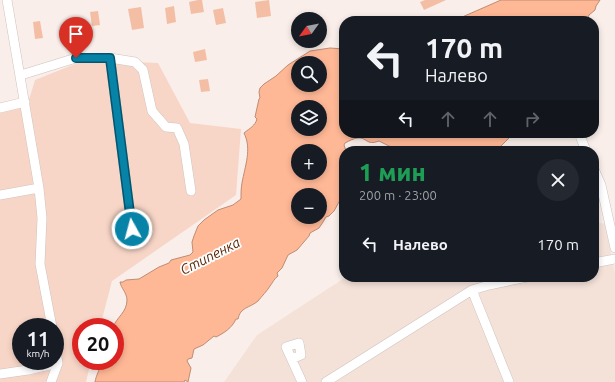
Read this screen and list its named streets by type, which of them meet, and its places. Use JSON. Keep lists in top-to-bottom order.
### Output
{
  "water": ["Стипенка"],
  "north": "bottom left",
  "page": {
    "map_buttons": ["+", "−"],
    "turn": ["170 m", "Налево"],
    "heading": ["1 мин", "200 m · 23:00"],
    "list": [
      {
        "name": "Налево",
        "value": "170 m"
      }
    ],
    "speed": "11 km/h",
    "limit": "20"
  }
}
